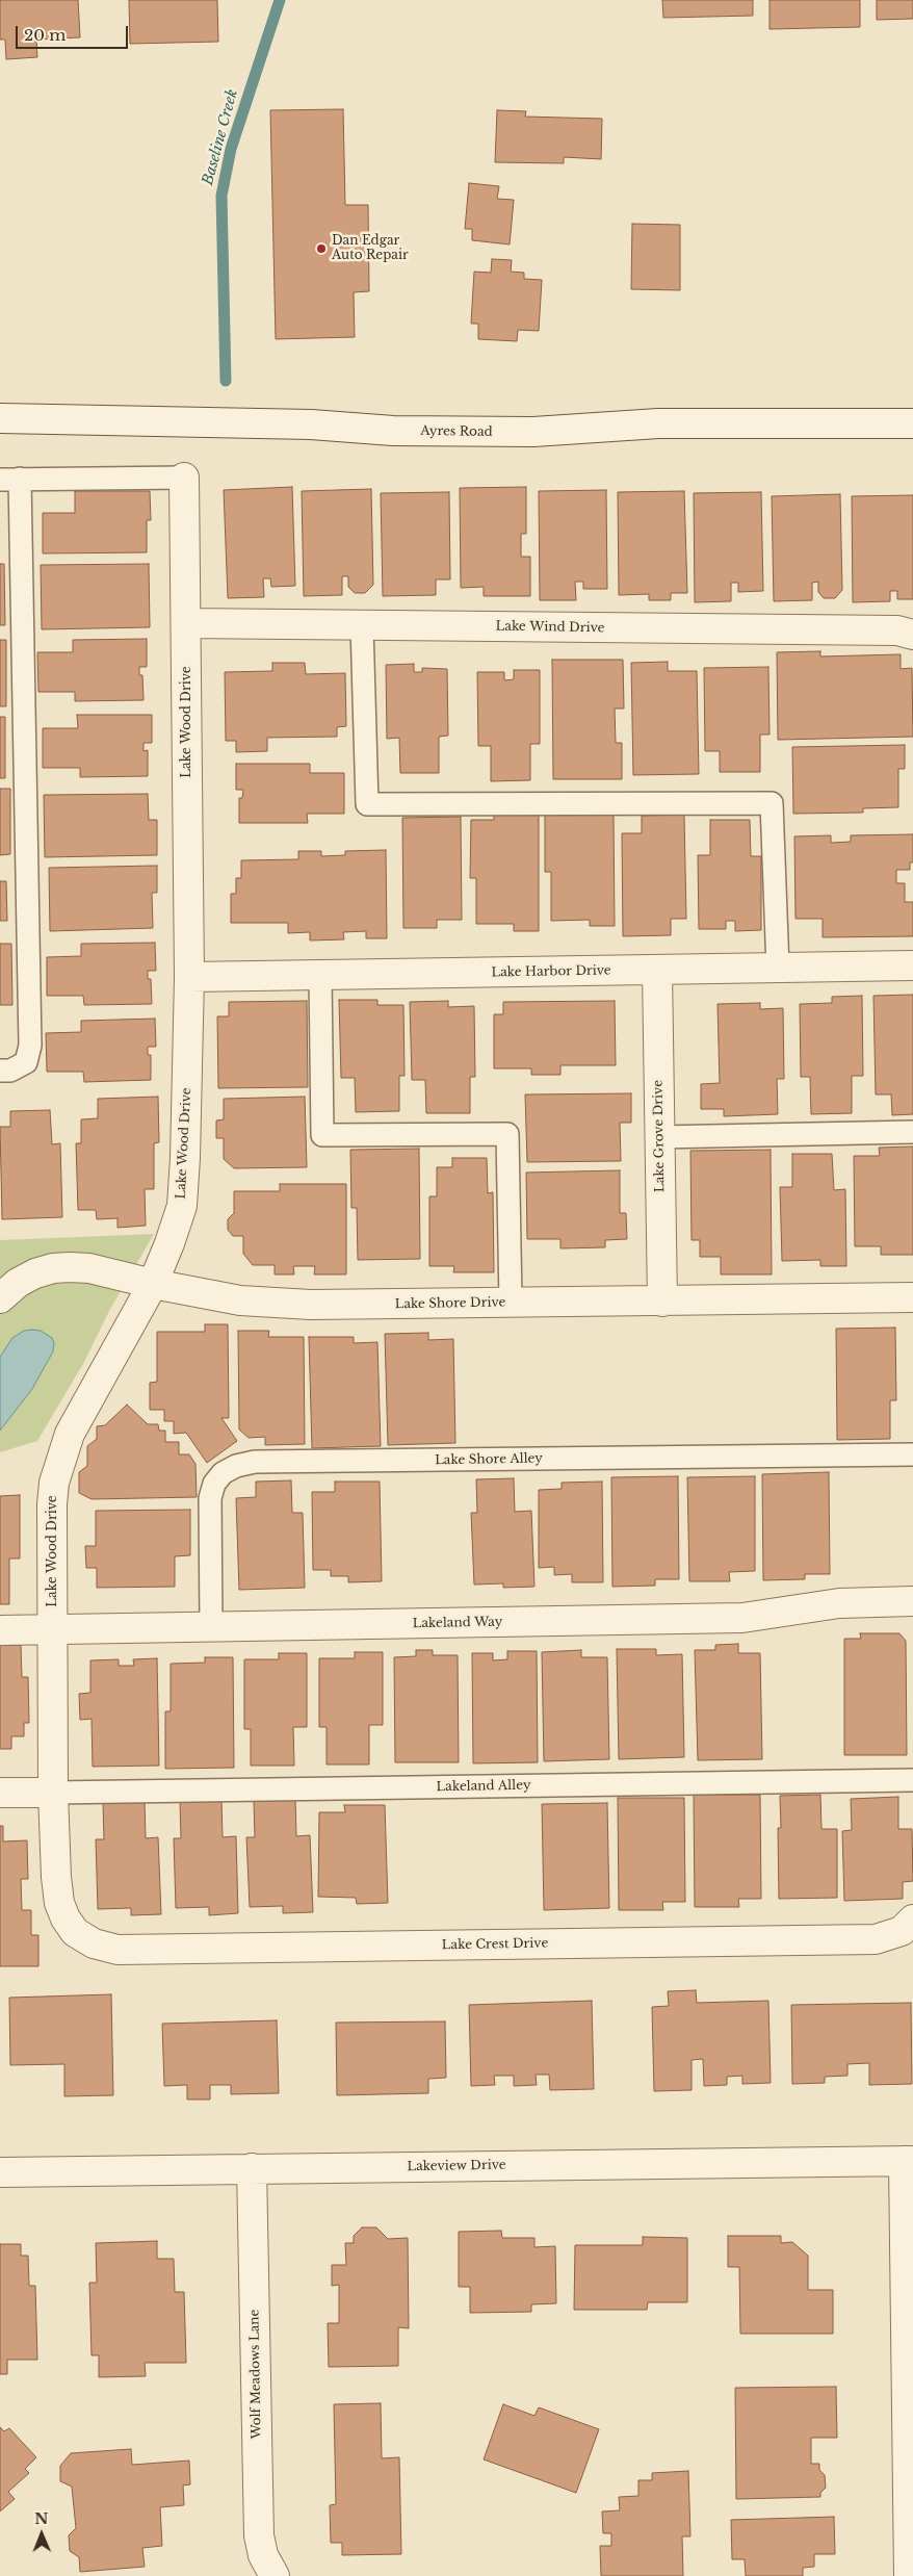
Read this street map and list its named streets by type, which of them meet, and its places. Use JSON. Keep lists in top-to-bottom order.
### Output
{
  "streets": {
    "street": [
      "Ayres Road",
      "Lake Wind Drive",
      "Lake Wood Drive",
      "Lake Harbor Drive",
      "Lake Grove Drive",
      "Lake Shore Drive",
      "Lakeland Way",
      "Lake Crest Drive",
      "Lakeview Drive",
      "Wolf Meadows Lane"
    ],
    "lane": ["Lake Shore Alley", "Lakeland Alley"]
  },
  "crossings": [
    ["Lake Wind Drive", "Lake Wood Drive"],
    ["Lake Wood Drive", "Lake Harbor Drive"],
    ["Lake Wood Drive", "Lake Shore Drive"],
    ["Lake Wood Drive", "Lakeland Way"],
    ["Lake Wood Drive", "Lakeland Alley"],
    ["Lake Wood Drive", "Lake Crest Drive"],
    ["Lake Harbor Drive", "Lake Grove Drive"],
    ["Lake Grove Drive", "Lake Shore Drive"],
    ["Lake Shore Alley", "Lakeland Way"],
    ["Lakeview Drive", "Wolf Meadows Lane"]
  ],
  "water": ["Baseline Creek"],
  "places": ["Dan Edgar Auto Repair"],
  "scale_bar": "20 m",
  "north": "top"
}
